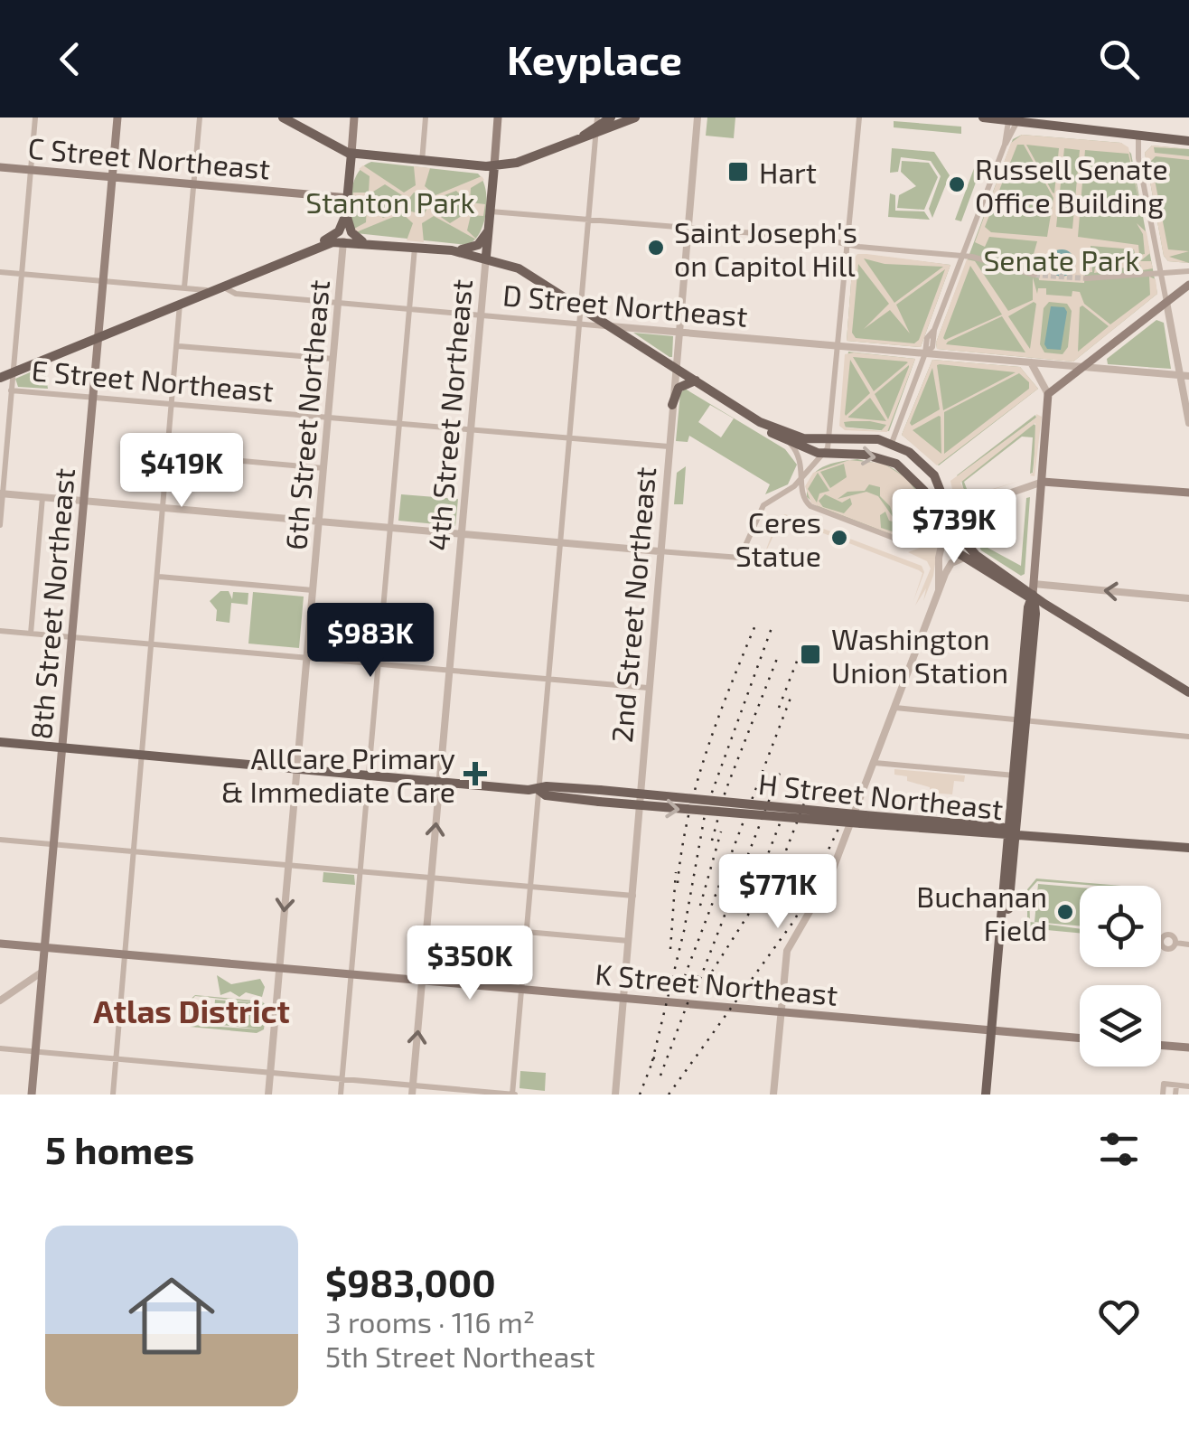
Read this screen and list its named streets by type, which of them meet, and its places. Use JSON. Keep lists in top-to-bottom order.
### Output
{
  "streets": {
    "main road": [
      "C Street Northeast",
      "6th Street Northeast",
      "4th Street Northeast",
      "8th Street Northeast",
      "H Street Northeast",
      "K Street Northeast"
    ],
    "street": ["D Street Northeast", "E Street Northeast", "2nd Street Northeast"]
  },
  "crossings": [
    ["C Street Northeast", "6th Street Northeast"],
    ["C Street Northeast", "8th Street Northeast"],
    ["D Street Northeast", "6th Street Northeast"],
    ["D Street Northeast", "4th Street Northeast"],
    ["D Street Northeast", "2nd Street Northeast"],
    ["E Street Northeast", "6th Street Northeast"],
    ["E Street Northeast", "4th Street Northeast"],
    ["E Street Northeast", "8th Street Northeast"],
    ["E Street Northeast", "2nd Street Northeast"],
    ["6th Street Northeast", "H Street Northeast"],
    ["6th Street Northeast", "K Street Northeast"],
    ["4th Street Northeast", "H Street Northeast"],
    ["4th Street Northeast", "K Street Northeast"],
    ["8th Street Northeast", "H Street Northeast"],
    ["8th Street Northeast", "K Street Northeast"],
    ["2nd Street Northeast", "K Street Northeast"]
  ],
  "districts": ["Atlas District"],
  "parks": ["Stanton Park", "Senate Park"],
  "places": {
    "transit": ["Hart", "Washington Union Station"],
    "other": [
      "Russell Senate Office Building",
      "Saint Joseph's on Capitol Hill",
      "Ceres Statue",
      "Buchanan Field"
    ],
    "health": ["AllCare Primary & Immediate Care"]
  },
  "page": {
    "header": "Keyplace",
    "price": [
      "$419K",
      "$739K",
      "$983K",
      "$771K",
      "$350K"
    ],
    "heading": "5 homes",
    "list": [
      {
        "name": "$983,000",
        "note": "3 rooms · 116 m² · 5th Street Northeast"
      }
    ]
  }
}
